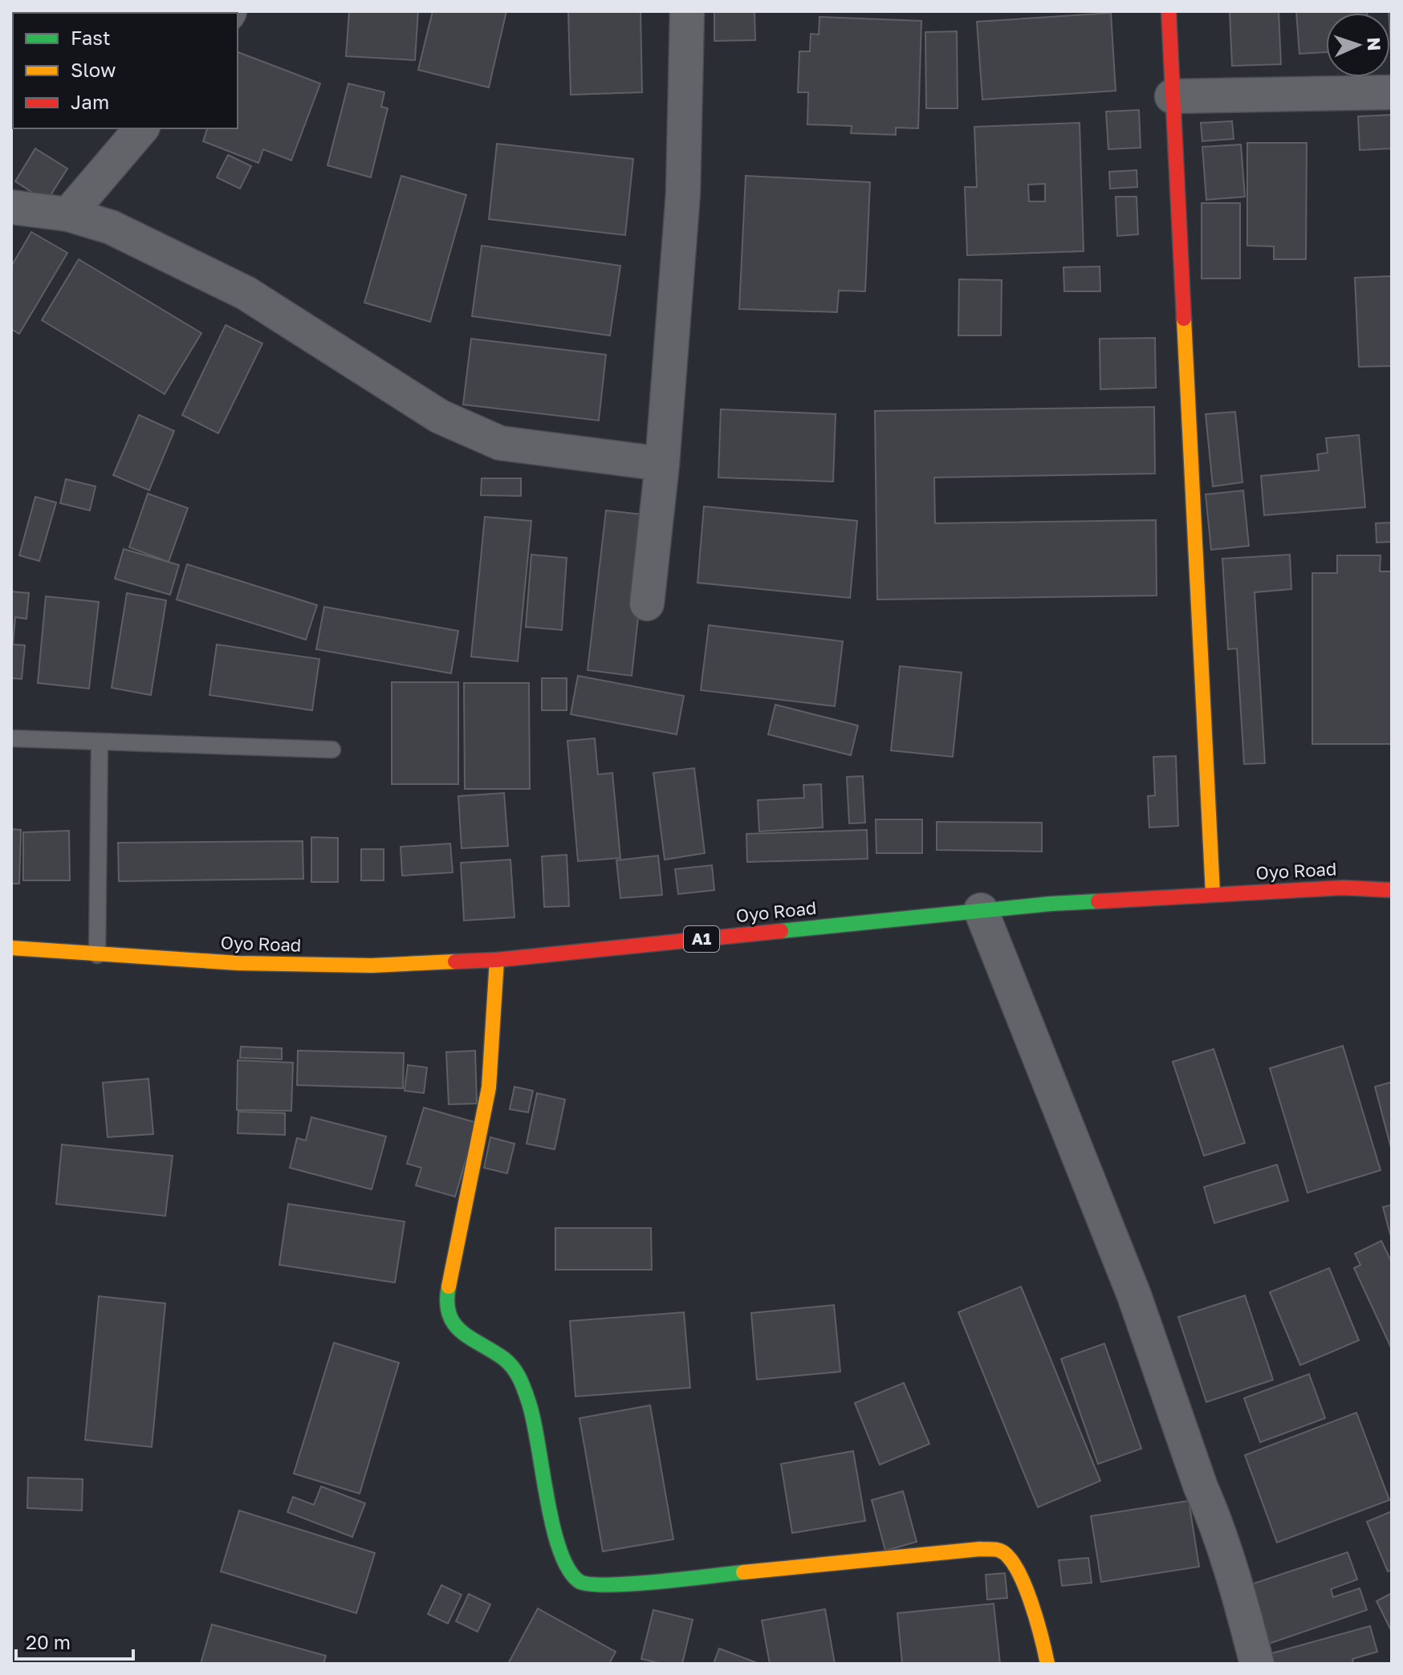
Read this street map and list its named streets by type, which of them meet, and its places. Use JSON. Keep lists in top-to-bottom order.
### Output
{
  "streets": {
    "main road": ["Oyo Road", "A1"]
  },
  "legend": ["Fast", "Slow", "Jam"],
  "scale_bar": "20 m",
  "north": "right"
}
